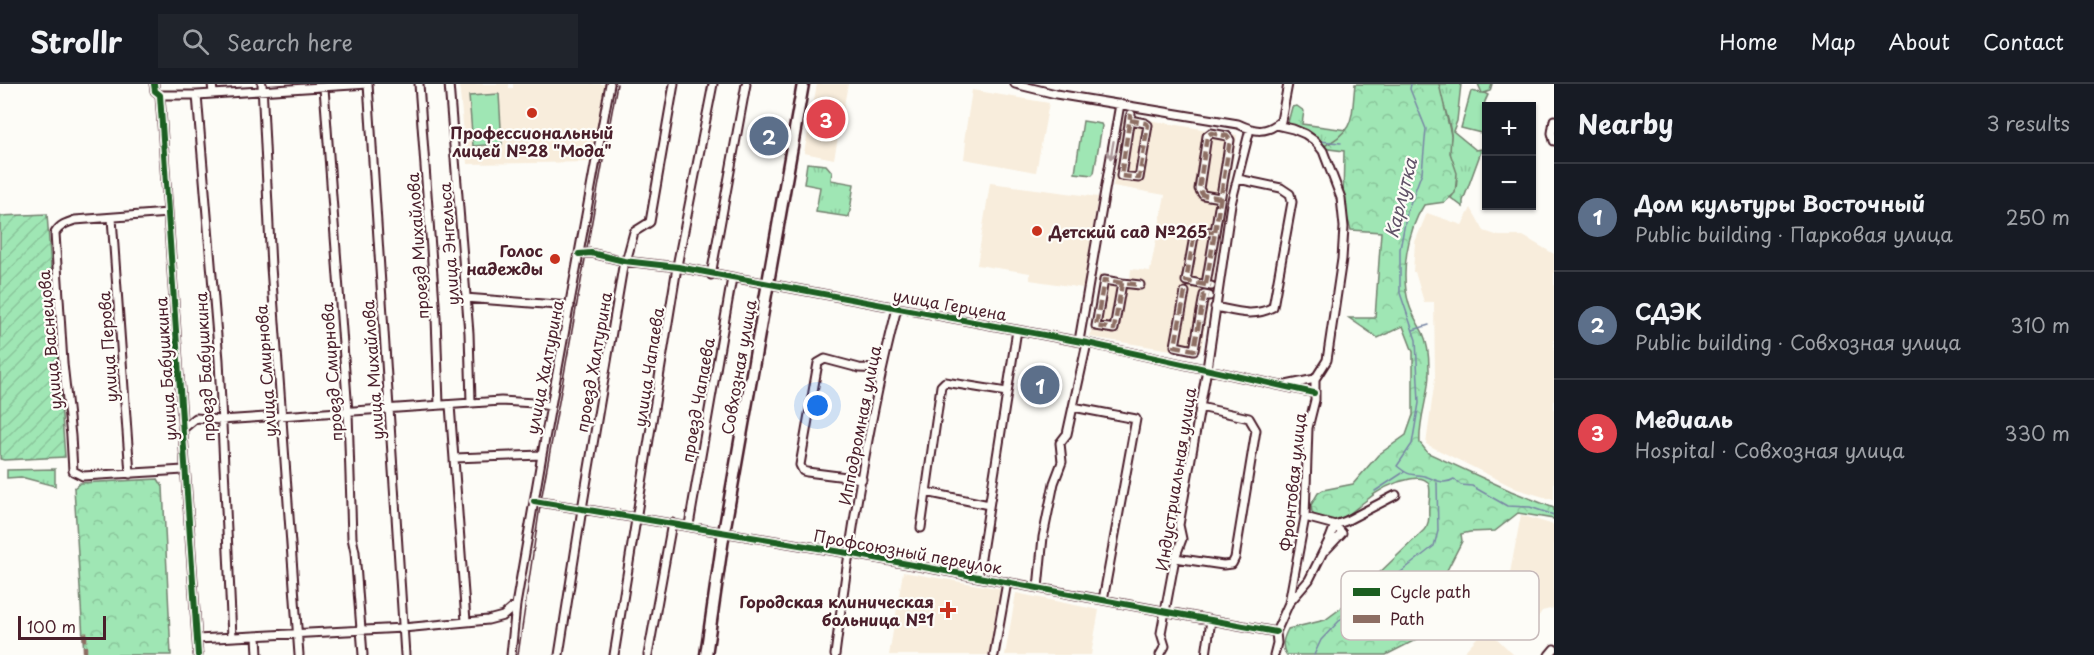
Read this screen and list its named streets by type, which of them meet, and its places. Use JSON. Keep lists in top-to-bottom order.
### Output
{
  "streets": {
    "street": [
      "улица Энгельса",
      "проезд Михайлова",
      "улица Герцена",
      "улица Васнецова",
      "улица Перова",
      "проезд Халтурина",
      "проезд Бабушкина",
      "улица Халтурина",
      "улица Чапаева",
      "Совхозная улица",
      "улица Бабушкина",
      "улица Михайлова",
      "улица Смирнова",
      "проезд Смирнова",
      "проезд Чапаева",
      "Ипподромная улица",
      "Индустриальная улица",
      "Фронтовая улица",
      "Профсоюзный переулок"
    ]
  },
  "crossings": [
    ["улица Герцена", "проезд Халтурина"],
    ["улица Герцена", "улица Халтурина"],
    ["улица Герцена", "улица Чапаева"],
    ["улица Герцена", "Совхозная улица"],
    ["улица Герцена", "проезд Чапаева"],
    ["улица Герцена", "Ипподромная улица"],
    ["улица Герцена", "Индустриальная улица"],
    ["улица Герцена", "Фронтовая улица"],
    ["улица Васнецова", "улица Перова"],
    ["проезд Халтурина", "Профсоюзный переулок"],
    ["улица Халтурина", "Профсоюзный переулок"],
    ["улица Чапаева", "Профсоюзный переулок"],
    ["Совхозная улица", "Профсоюзный переулок"],
    ["проезд Чапаева", "Профсоюзный переулок"],
    ["Ипподромная улица", "Профсоюзный переулок"],
    ["Индустриальная улица", "Профсоюзный переулок"],
    ["Фронтовая улица", "Профсоюзный переулок"]
  ],
  "water": ["Карлутка"],
  "places": {
    "other": ["Профессиональный лицей №28 \"Мода\"", "Детский сад №265", "Голос надежды"],
    "health": ["Городская клиническая больница №1"]
  },
  "legend": ["Cycle path", "Path"],
  "scale_bar": "100 m",
  "page": {
    "header": "Strollr",
    "search": "Search here",
    "nav": [
      "Home",
      "Map",
      "About",
      "Contact"
    ],
    "heading": ["Nearby", "3 results"],
    "pins": ["3", "2", "1"],
    "map_buttons": ["+", "−"],
    "list": [
      {
        "mark": "1",
        "name": "Дом культуры Восточный",
        "note": "Public building · Парковая улица",
        "value": "250 m"
      },
      {
        "mark": "2",
        "name": "СДЭК",
        "note": "Public building · Совхозная улица",
        "value": "310 m"
      },
      {
        "mark": "3",
        "name": "Медиаль",
        "note": "Hospital · Совхозная улица",
        "value": "330 m"
      }
    ],
    "scale": "100 m"
  }
}
